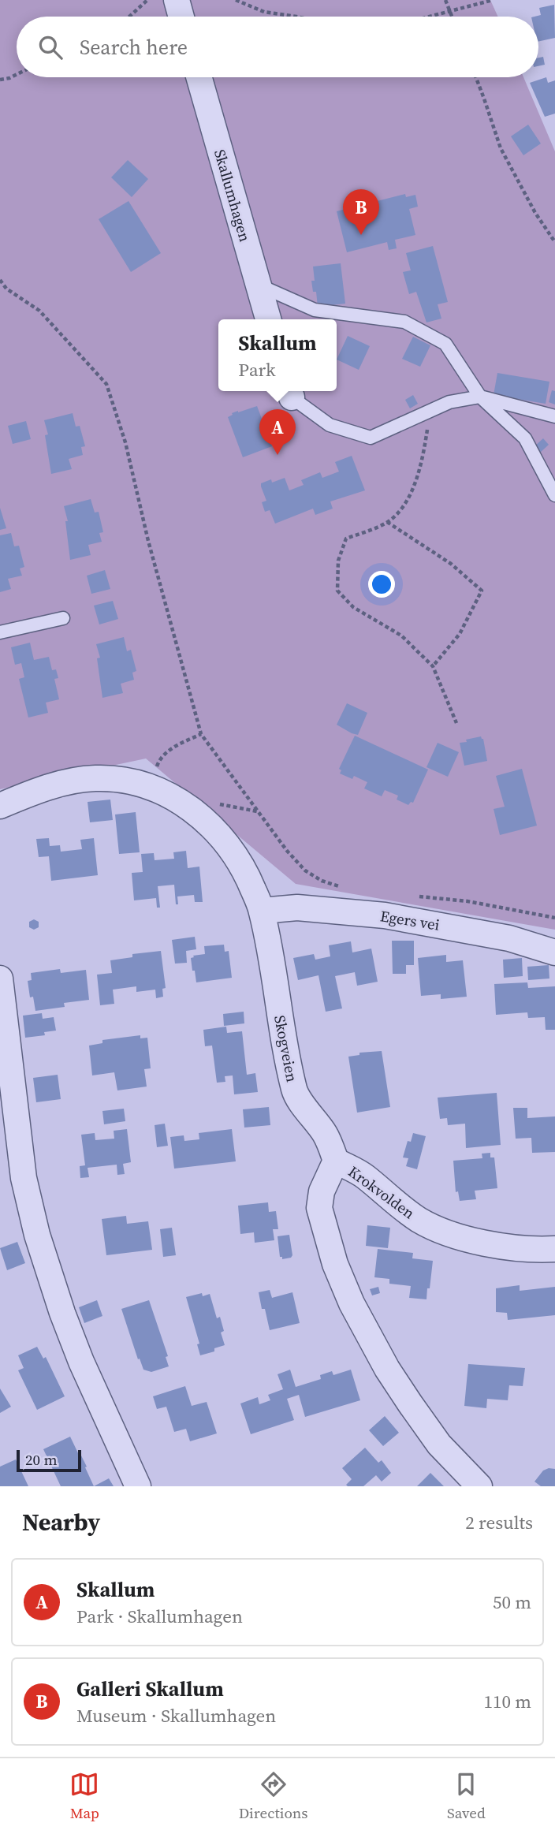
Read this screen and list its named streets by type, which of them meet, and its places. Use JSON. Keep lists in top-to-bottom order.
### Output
{
  "streets": {
    "street": [
      "Skallumhagen",
      "Egers vei",
      "Skogveien",
      "Krokvolden"
    ]
  },
  "crossings": [
    ["Egers vei", "Skogveien"],
    ["Skogveien", "Krokvolden"]
  ],
  "scale_bar": "20 m",
  "page": {
    "search": "Search here",
    "pins": ["B", "A"],
    "popup": ["Skallum", "Park"],
    "scale": "20 m",
    "heading": ["Nearby", "2 results"],
    "list": [
      {
        "mark": "A",
        "name": "Skallum",
        "note": "Park · Skallumhagen",
        "value": "50 m"
      },
      {
        "mark": "B",
        "name": "Galleri Skallum",
        "note": "Museum · Skallumhagen",
        "value": "110 m"
      }
    ],
    "nav": ["Map", "Directions", "Saved"]
  }
}
